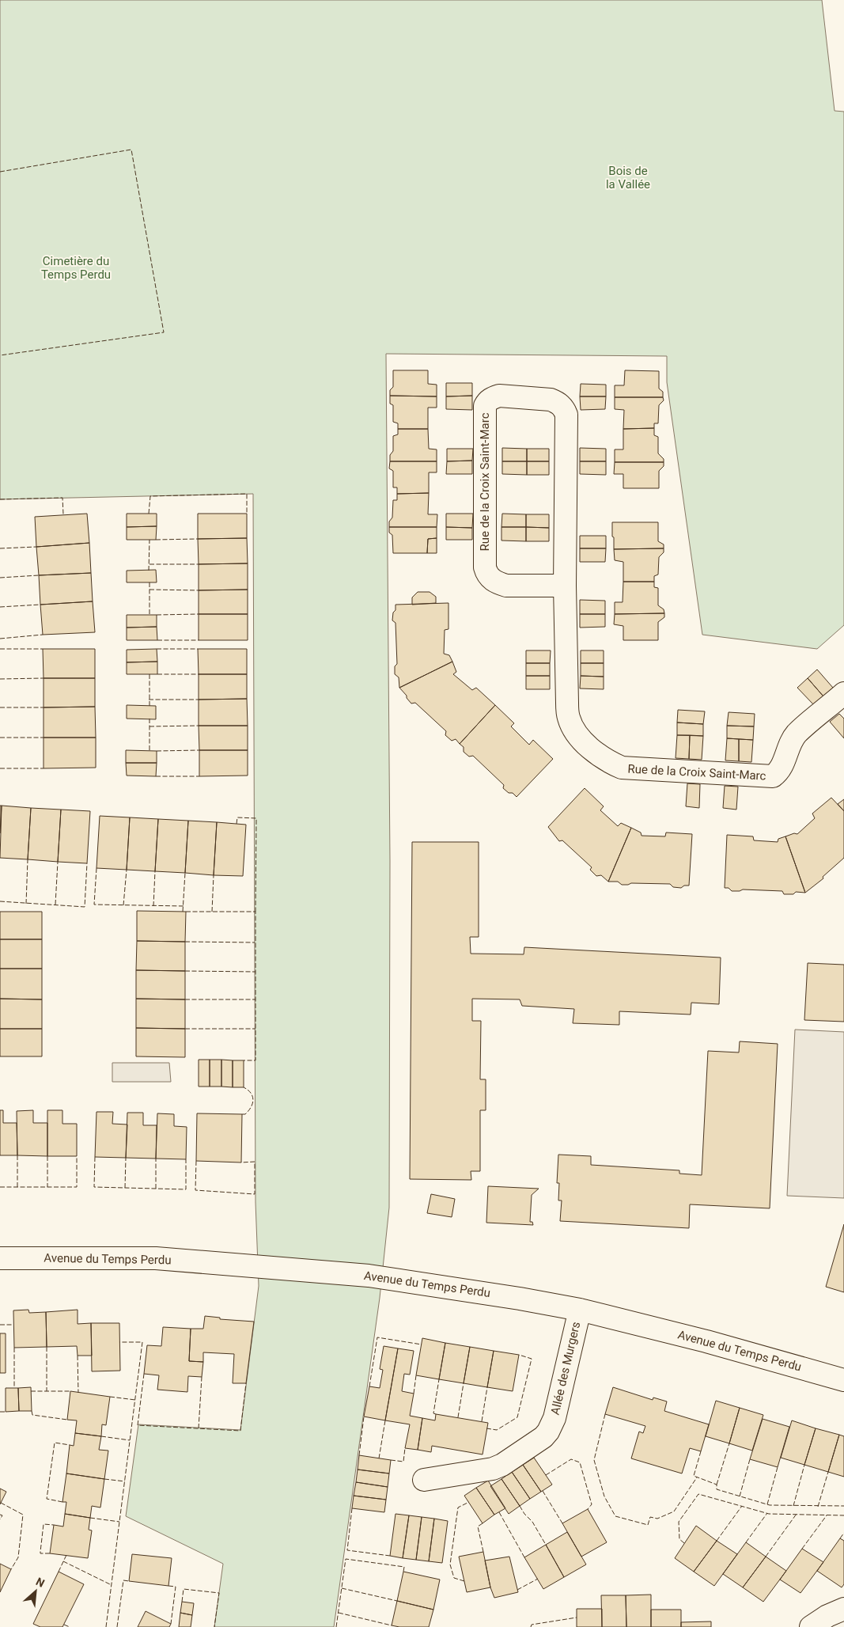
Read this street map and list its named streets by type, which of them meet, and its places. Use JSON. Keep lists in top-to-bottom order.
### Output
{
  "streets": {
    "street": ["Rue de la Croix Saint-Marc", "Avenue du Temps Perdu", "Allée des Murgers"]
  },
  "crossings": [
    ["Avenue du Temps Perdu", "Allée des Murgers"]
  ],
  "parks": ["Bois de la Vallée", "Cimetière du Temps Perdu"],
  "north": "top right"
}
